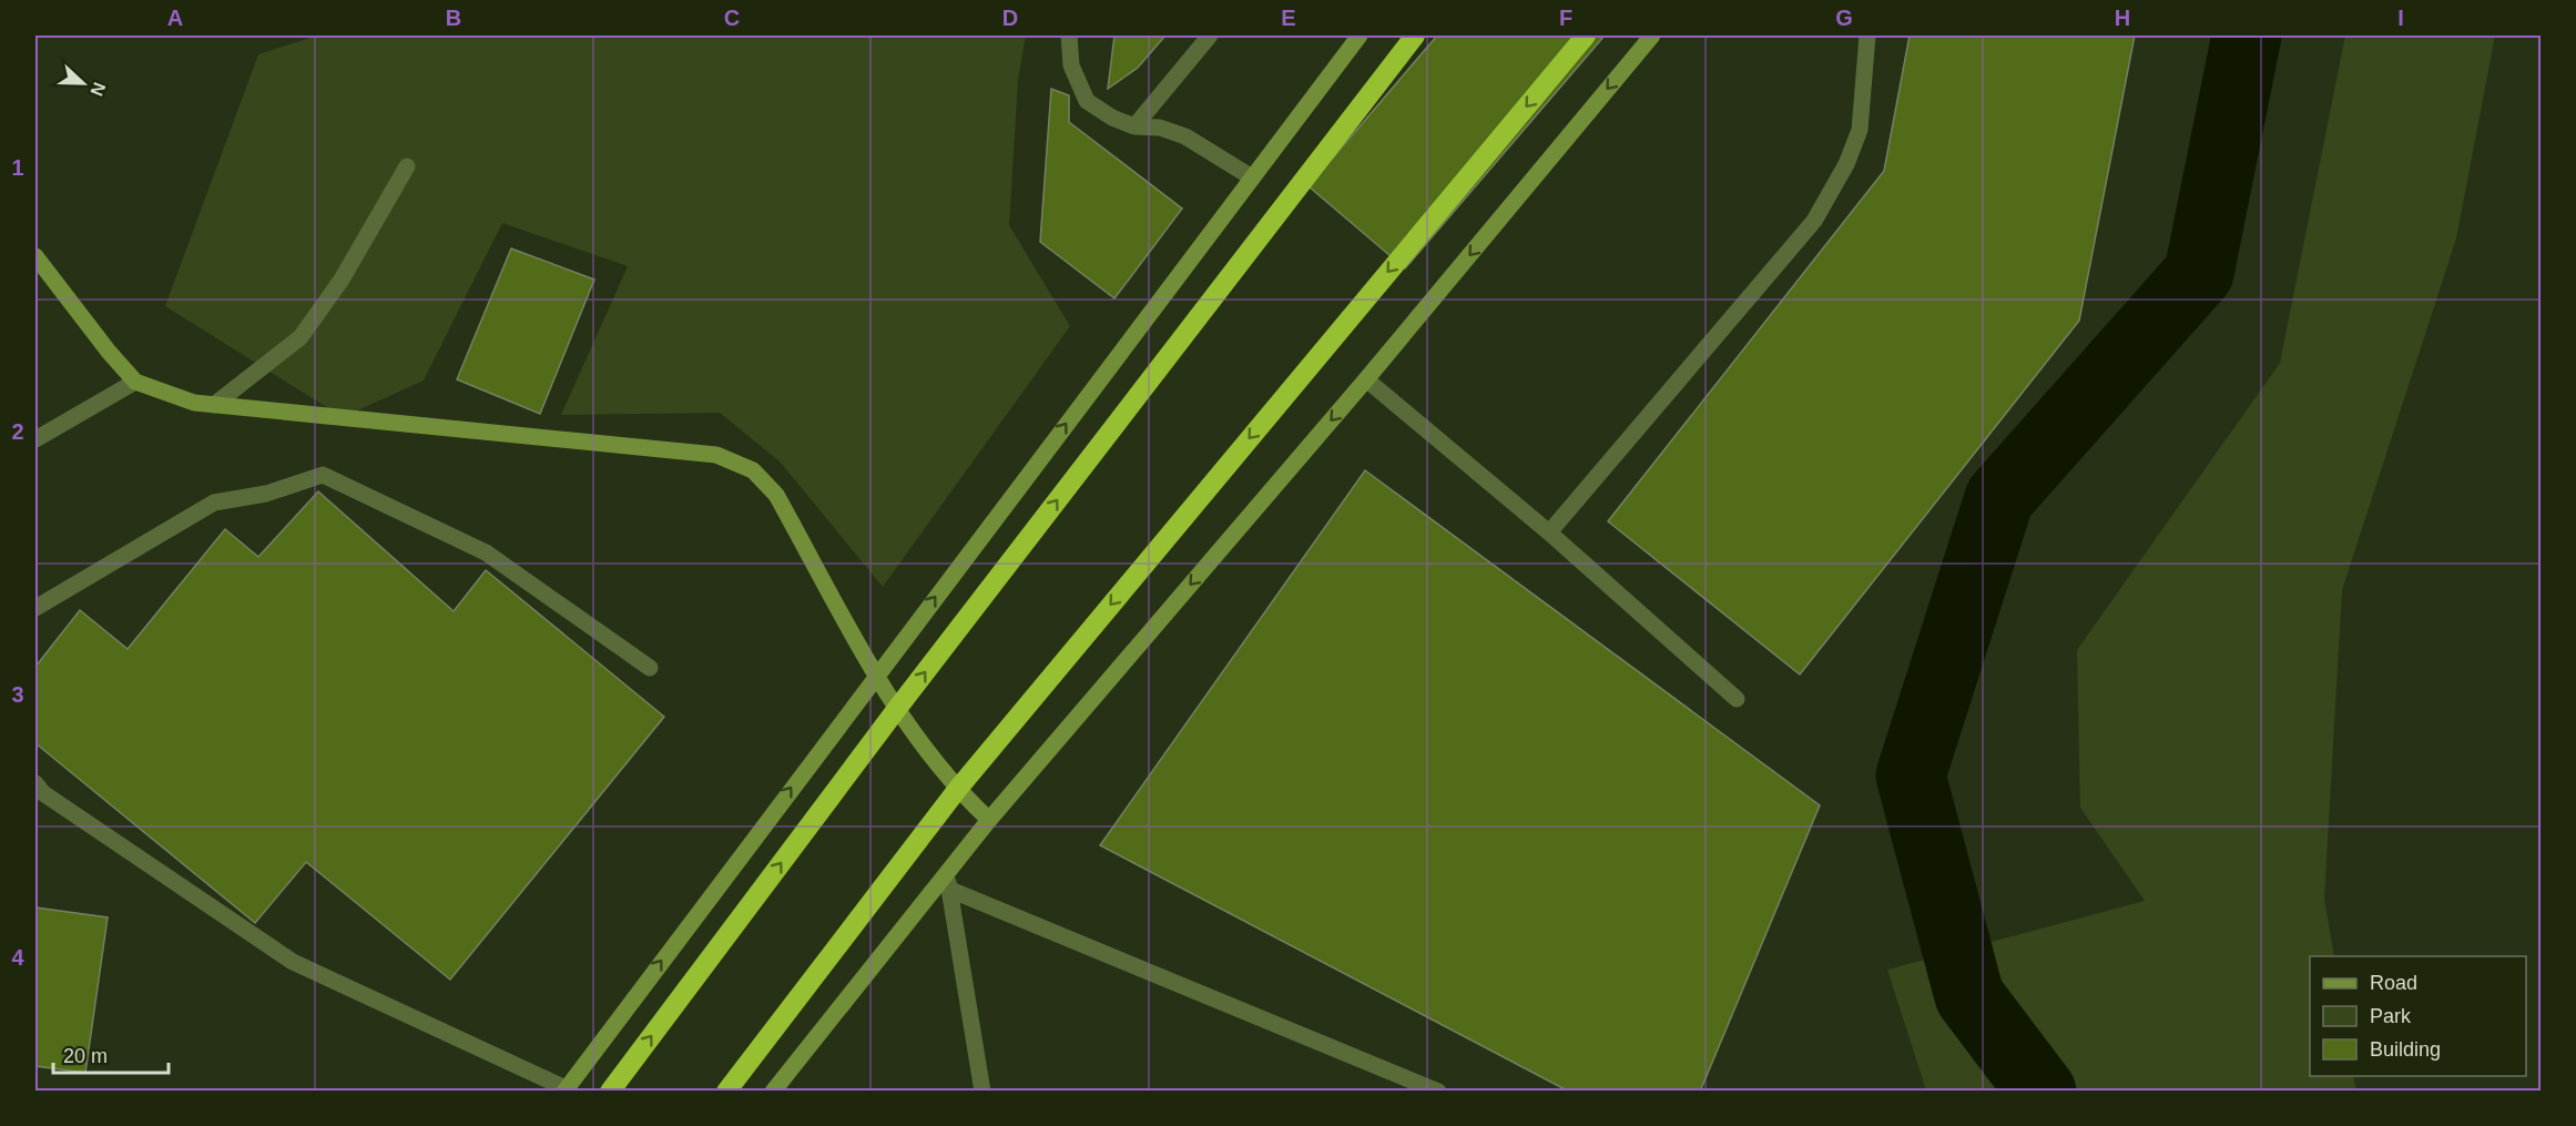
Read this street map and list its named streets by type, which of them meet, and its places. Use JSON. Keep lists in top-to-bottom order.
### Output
{
  "legend": ["Road", "Park", "Building"],
  "scale_bar": "20 m",
  "north": "right",
  "grid": {
    "columns": [
      "A",
      "B",
      "C",
      "D",
      "E",
      "F",
      "G",
      "H",
      "I"
    ],
    "rows": [
      "1",
      "2",
      "3",
      "4"
    ]
  }
}
